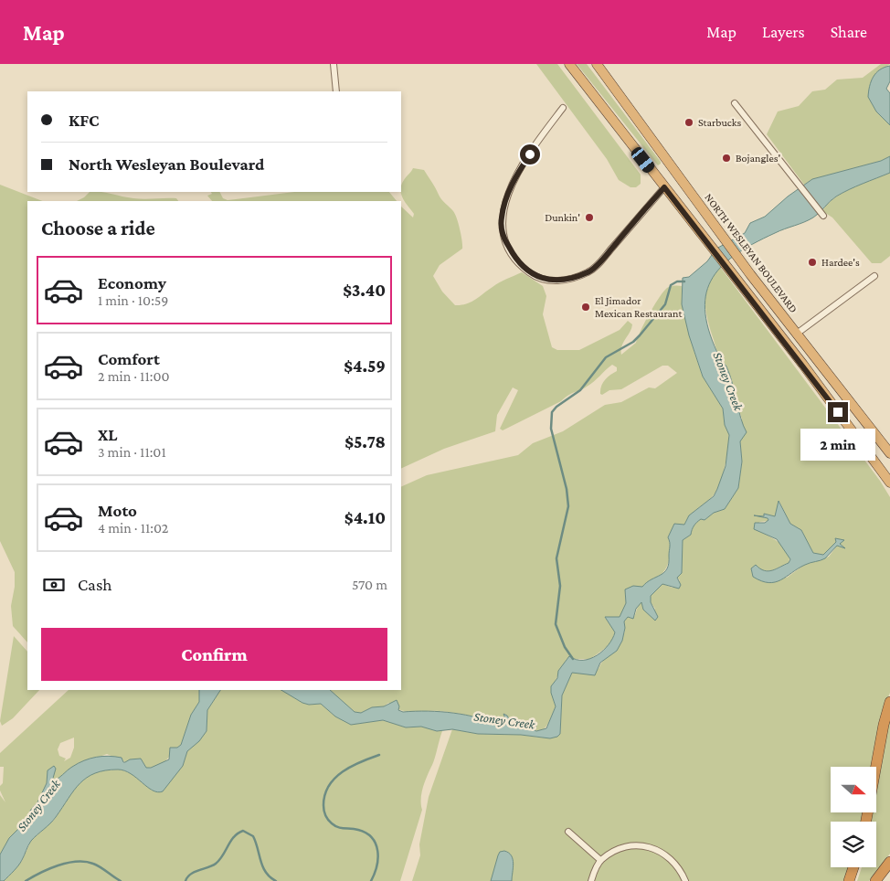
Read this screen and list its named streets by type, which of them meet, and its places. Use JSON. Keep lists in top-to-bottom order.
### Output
{
  "streets": {
    "highway": ["NORTH WESLEYAN BOULEVARD"]
  },
  "water": ["Stoney Creek"],
  "places": [
    "Starbucks",
    "Bojangles'",
    "Dunkin'",
    "Hardee's",
    "El Jimador Mexican Restaurant"
  ],
  "north": "right",
  "page": {
    "header": "Map",
    "nav": ["Map", "Layers", "Share"],
    "banner": ["KFC", "North Wesleyan Boulevard"],
    "heading": "Choose a ride",
    "list": [
      {
        "name": "Economy",
        "note": "1 min · 10:59",
        "value": "$3.40"
      },
      {
        "name": "Comfort",
        "note": "2 min · 11:00",
        "value": "$4.59"
      },
      {
        "name": "XL",
        "note": "3 min · 11:01",
        "value": "$5.78"
      },
      {
        "name": "Moto",
        "note": "4 min · 11:02",
        "value": "$4.10"
      }
    ],
    "bubble": "2 min",
    "pay": ["Cash", "570 m"],
    "buttons": "Confirm"
  }
}
